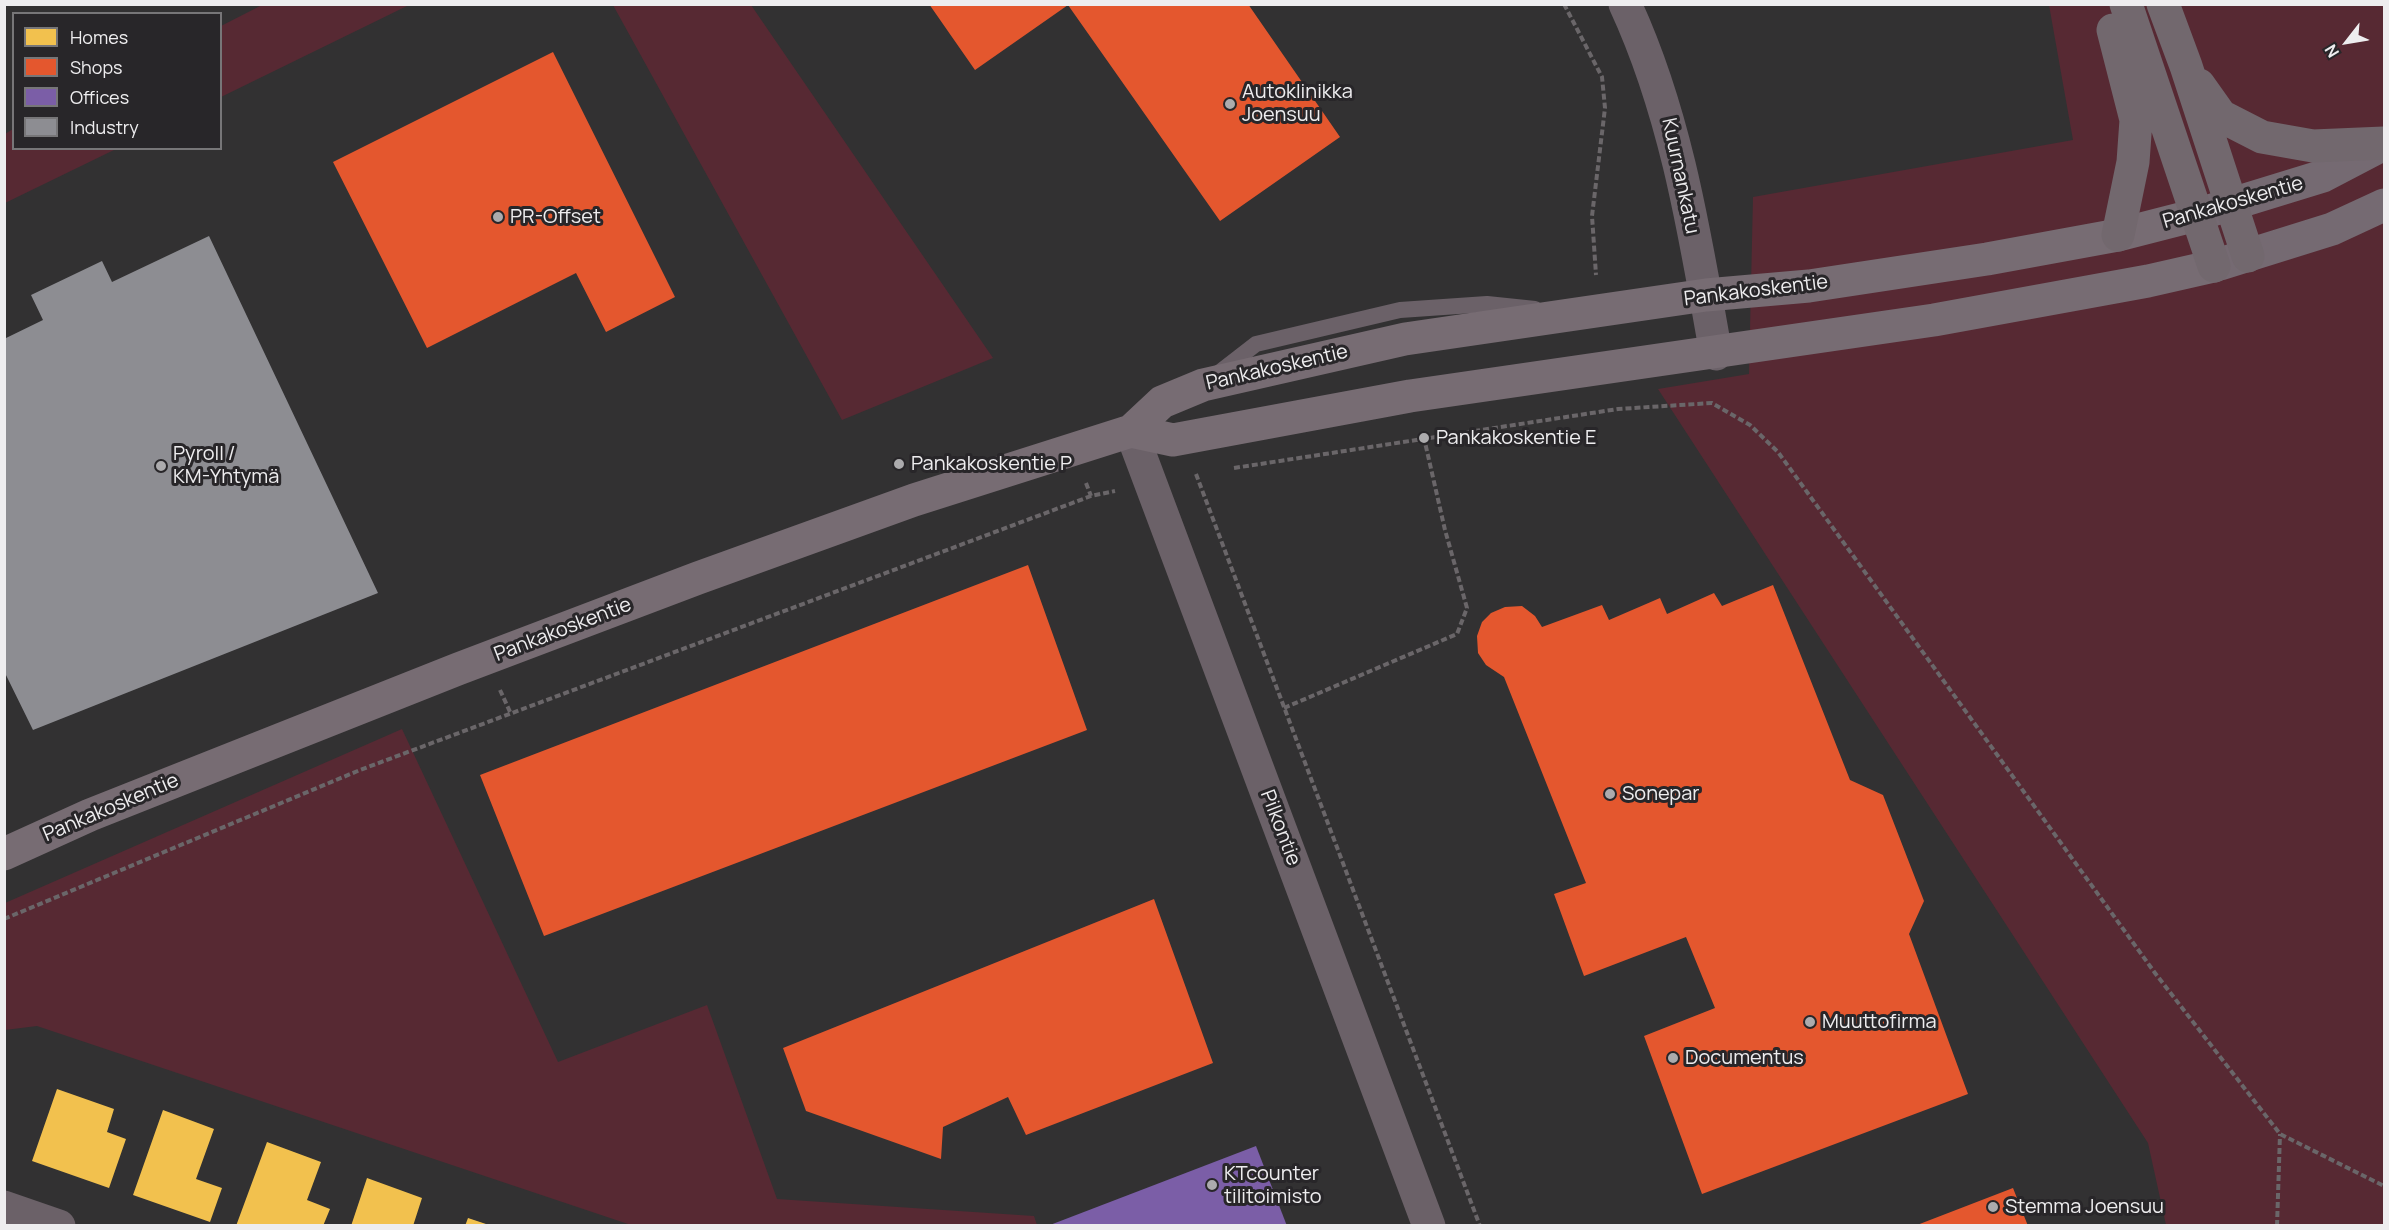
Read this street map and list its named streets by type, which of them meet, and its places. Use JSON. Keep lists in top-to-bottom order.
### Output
{
  "streets": {
    "main road": ["Pankakoskentie"],
    "street": ["Kuurnankatu", "Pilkontie"]
  },
  "crossings": [
    ["Kuurnankatu", "Pankakoskentie"],
    ["Pankakoskentie", "Pilkontie"]
  ],
  "places": [
    "Autoklinikka Joensuu",
    "PR-Offset",
    "Pankakoskentie E",
    "Pankakoskentie P",
    "Pyroll / KM-Yhtymä",
    "Sonepar",
    "Muuttofirma",
    "Documentus",
    "KTcounter tilitoimisto",
    "Stemma Joensuu"
  ],
  "legend": [
    "Homes",
    "Shops",
    "Offices",
    "Industry"
  ],
  "north": "bottom left"
}
